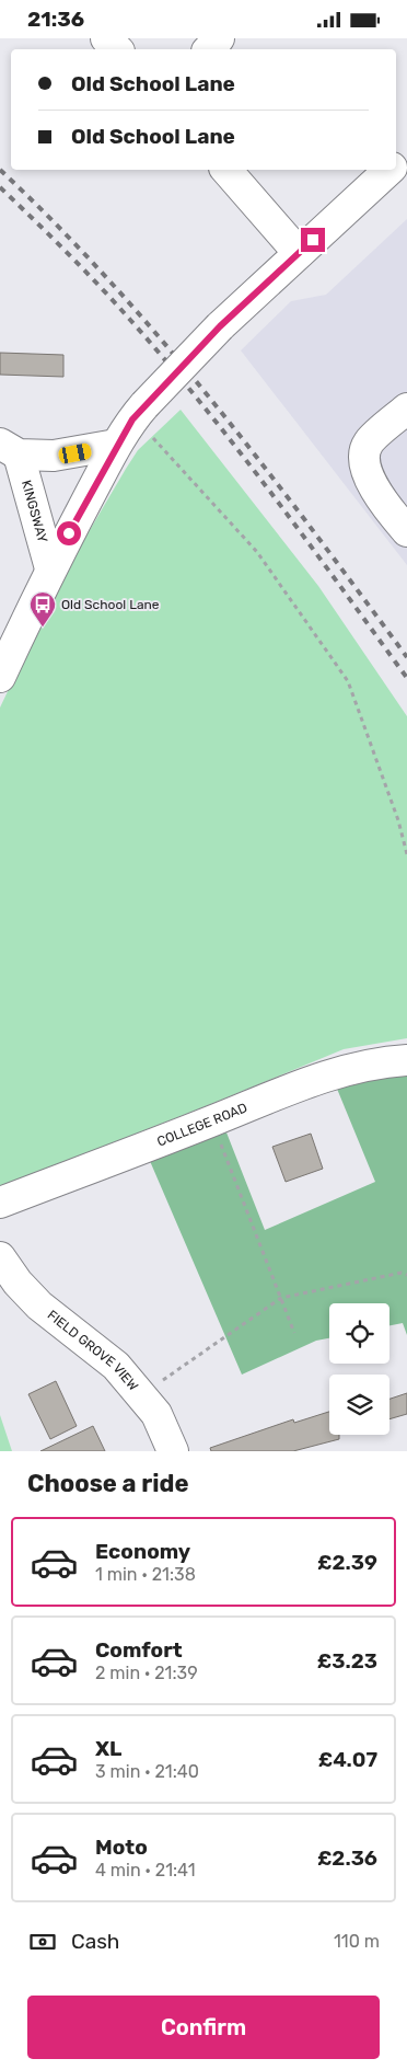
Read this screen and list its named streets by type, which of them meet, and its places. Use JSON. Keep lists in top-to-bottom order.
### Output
{
  "streets": {
    "street": ["KINGSWAY", "COLLEGE ROAD", "FIELD GROVE VIEW"]
  },
  "places": {
    "bus stop": ["Old School Lane"]
  },
  "page": {
    "status": "21:36",
    "banner": ["Old School Lane", "Old School Lane"],
    "heading": "Choose a ride",
    "list": [
      {
        "name": "Economy",
        "note": "1 min · 21:38",
        "value": "£2.39"
      },
      {
        "name": "Comfort",
        "note": "2 min · 21:39",
        "value": "£3.23"
      },
      {
        "name": "XL",
        "note": "3 min · 21:40",
        "value": "£4.07"
      },
      {
        "name": "Moto",
        "note": "4 min · 21:41",
        "value": "£2.36"
      }
    ],
    "pay": ["Cash", "110 m"],
    "buttons": "Confirm"
  }
}
